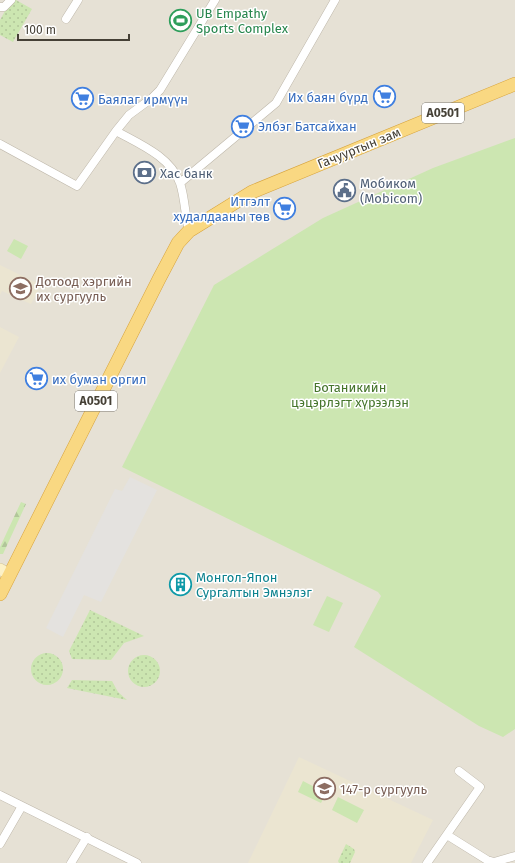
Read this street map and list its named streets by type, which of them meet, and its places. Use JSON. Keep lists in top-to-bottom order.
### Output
{
  "streets": {
    "highway": ["A0501", "Гачууртын зам"]
  },
  "crossings": [
    ["A0501", "Гачууртын зам"]
  ],
  "parks": ["Ботаникийн цэцэрлэгт хүрээлэн"],
  "places": {
    "sports": ["UB Empathy Sports Complex"],
    "supermarket": [
      "Их баян бүрд",
      "Баялаг ирмүүн",
      "Элбэг Батсайхан",
      "Итгэлт худалдааны төв",
      "их буман оргил"
    ],
    "bank": ["Хас банк"],
    "public building": ["Мобиком (Mobicom)"],
    "school or university": ["Дотоод хэргийн их сургууль", "147-р сургууль"],
    "building": ["Монгол-Япон Сургалтын Эмнэлэг"]
  },
  "scale_bar": "100 m"
}
